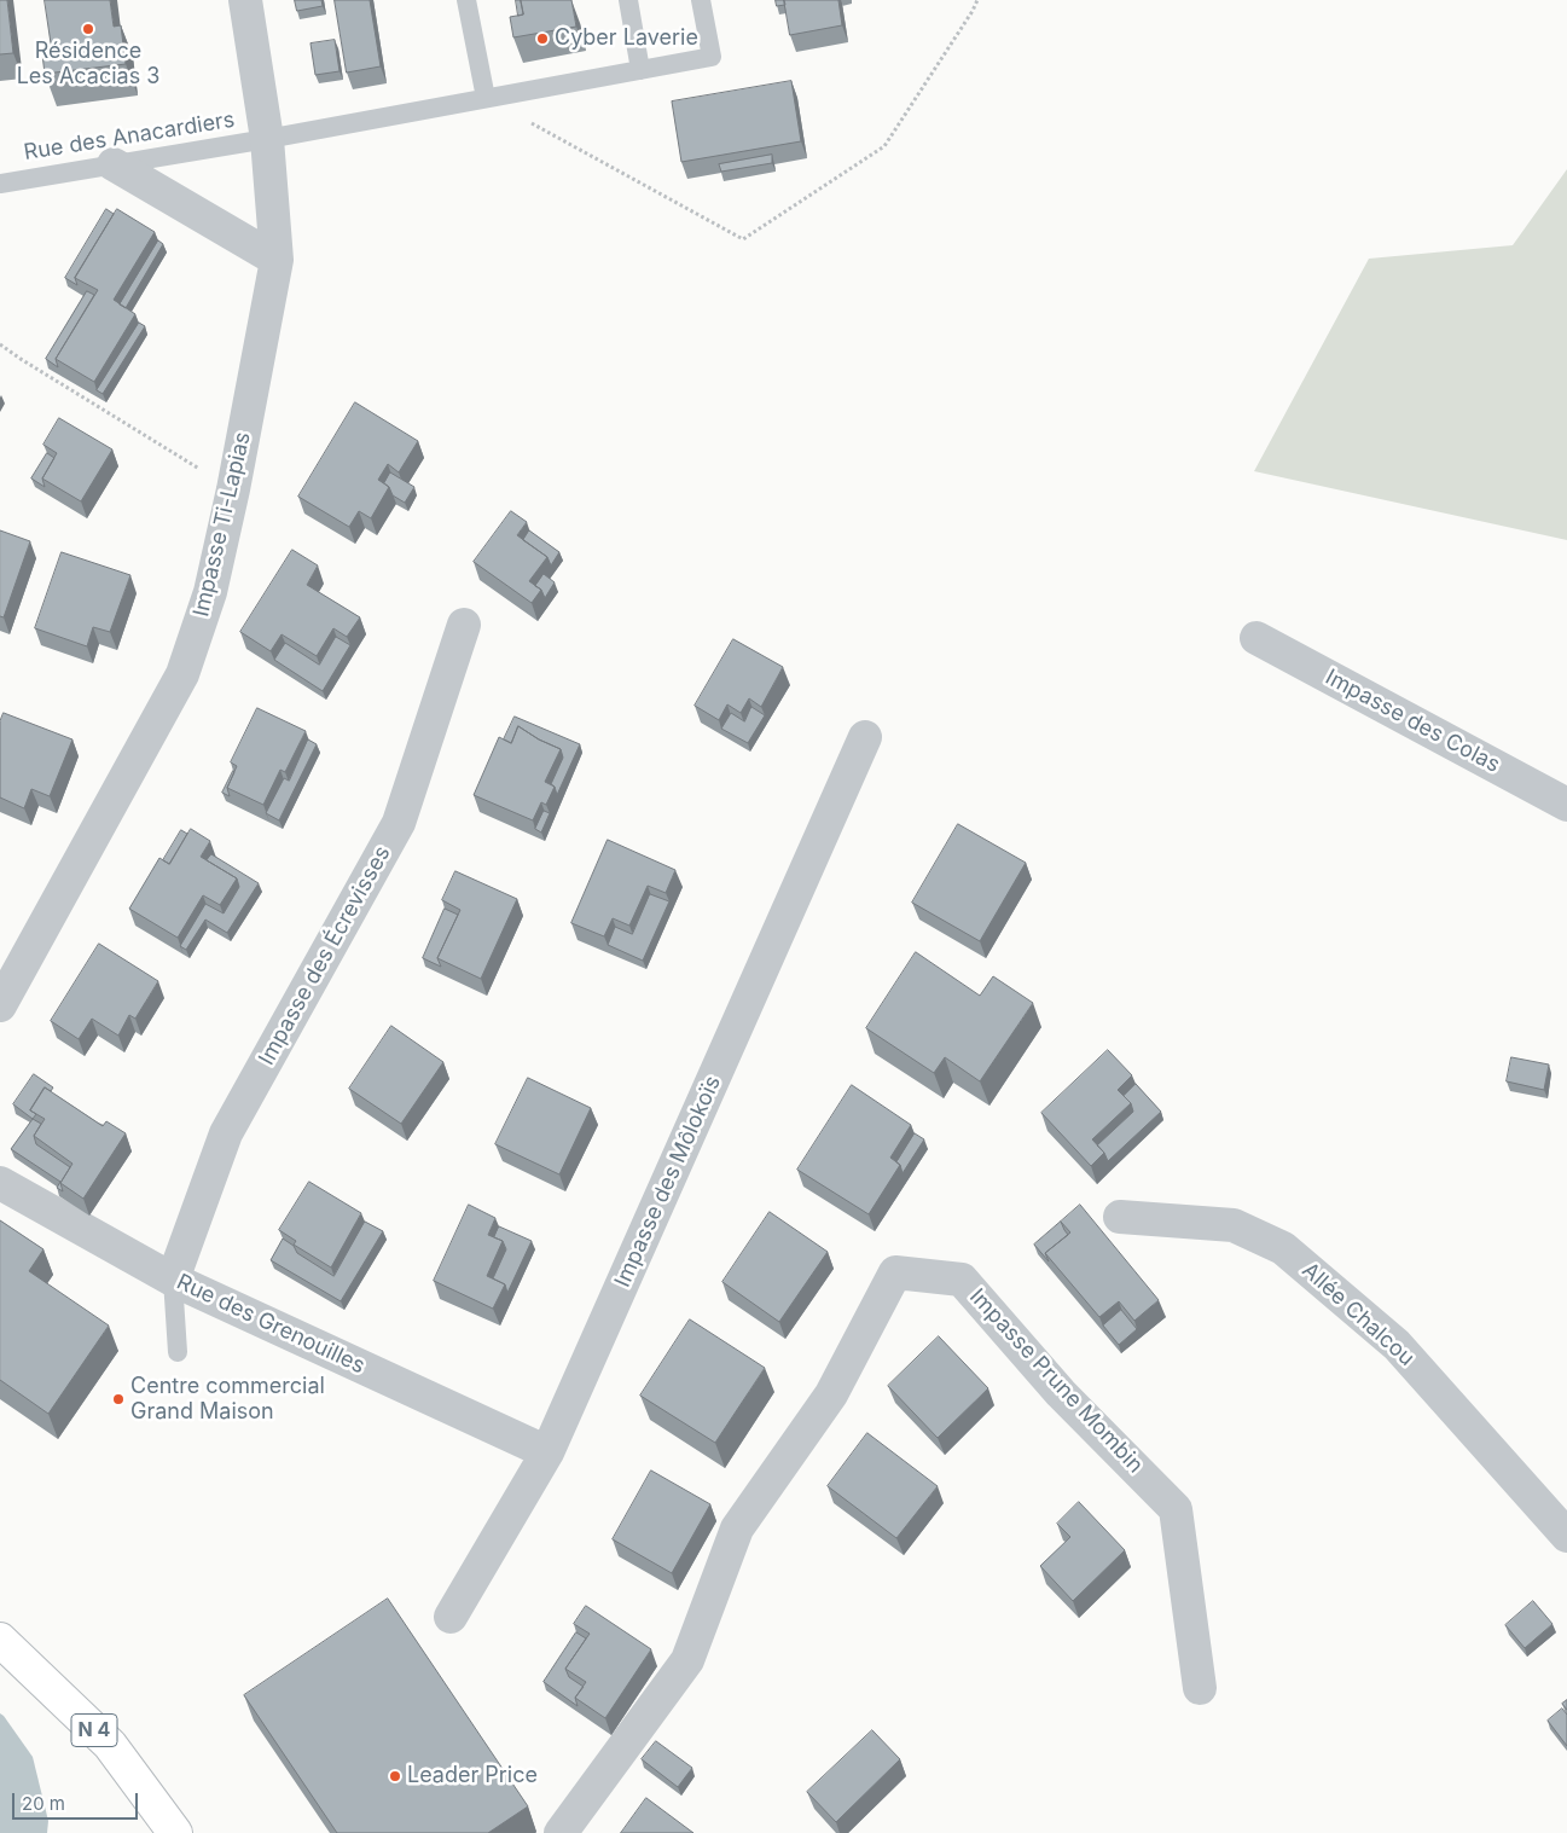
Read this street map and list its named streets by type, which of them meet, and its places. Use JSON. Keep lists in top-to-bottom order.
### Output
{
  "streets": {
    "main road": ["N 4"],
    "street": [
      "Impasse Ti-Lapias",
      "Impasse des Colas",
      "Impasse des Écrevisses",
      "Impasse des Môlokoïs",
      "Allée Chalcou",
      "Rue des Grenouilles",
      "Impasse Prune Mombin"
    ],
    "lane": ["Rue des Anacardiers"]
  },
  "crossings": [
    ["Rue des Anacardiers", "Impasse Ti-Lapias"],
    ["Impasse des Écrevisses", "Rue des Grenouilles"],
    ["Impasse des Môlokoïs", "Rue des Grenouilles"]
  ],
  "places": [
    "Résidence Les Acacias 3",
    "Cyber Laverie",
    "Centre commercial Grand Maison",
    "Leader Price"
  ],
  "scale_bar": "20 m"
}
